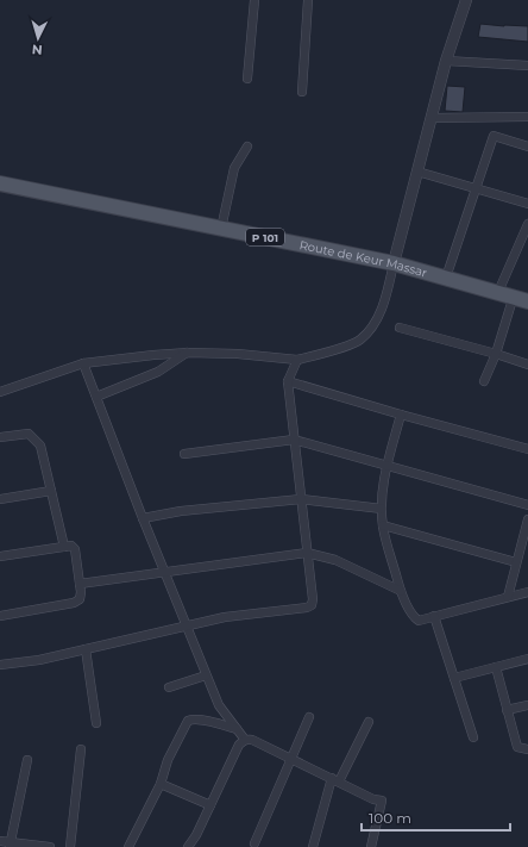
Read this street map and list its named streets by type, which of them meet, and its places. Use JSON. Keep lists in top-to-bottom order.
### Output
{
  "streets": {
    "main road": ["P 101", "Route de Keur Massar"]
  },
  "scale_bar": "100 m",
  "north": "bottom"
}
